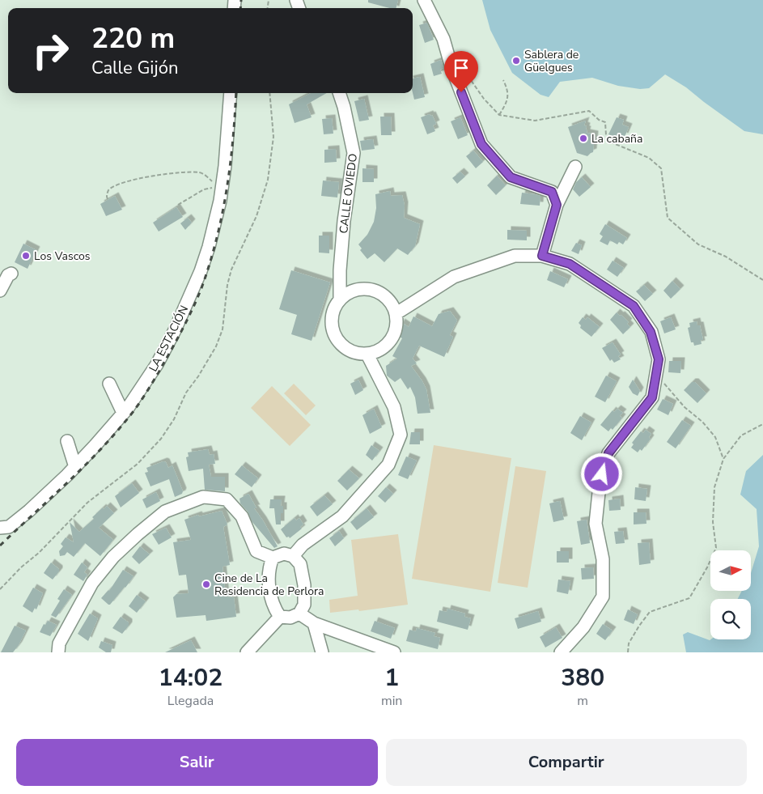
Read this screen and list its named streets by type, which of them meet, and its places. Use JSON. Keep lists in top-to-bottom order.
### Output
{
  "streets": {
    "street": ["CALLE OVIEDO", "LA ESTACIÓN"]
  },
  "places": [
    "Sablera de Güelgues",
    "La cabaña",
    "Los Vascos",
    "Cine de La Residencia de Perlora"
  ],
  "north": "right",
  "page": {
    "turn": ["220 m", "Calle Gijón"],
    "eta": [
      "14:02",
      "Llegada",
      "1",
      "min",
      "380",
      "m"
    ],
    "buttons": ["Salir", "Compartir"]
  }
}
